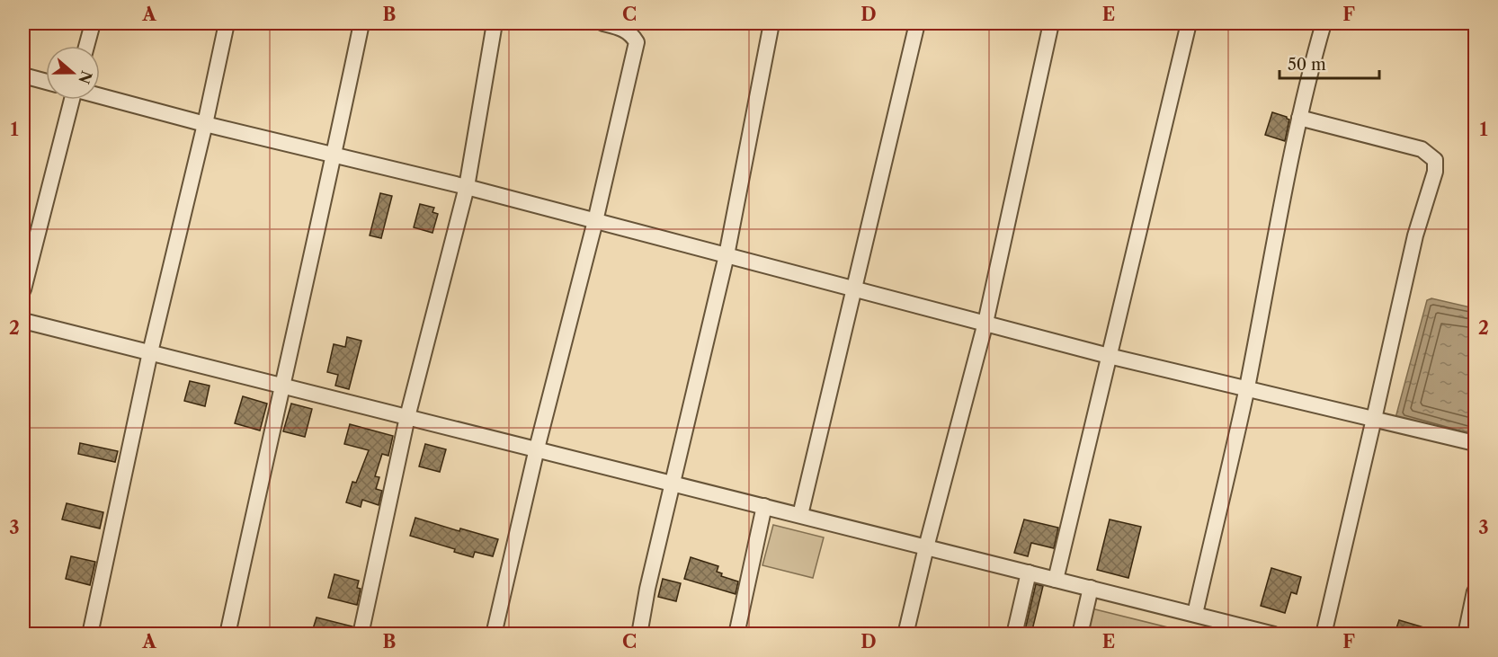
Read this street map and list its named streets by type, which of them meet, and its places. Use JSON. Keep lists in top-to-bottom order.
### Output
{
  "scale_bar": "50 m",
  "north": "right",
  "grid": {
    "columns": [
      "A",
      "B",
      "C",
      "D",
      "E",
      "F"
    ],
    "rows": ["1", "2", "3"]
  }
}
